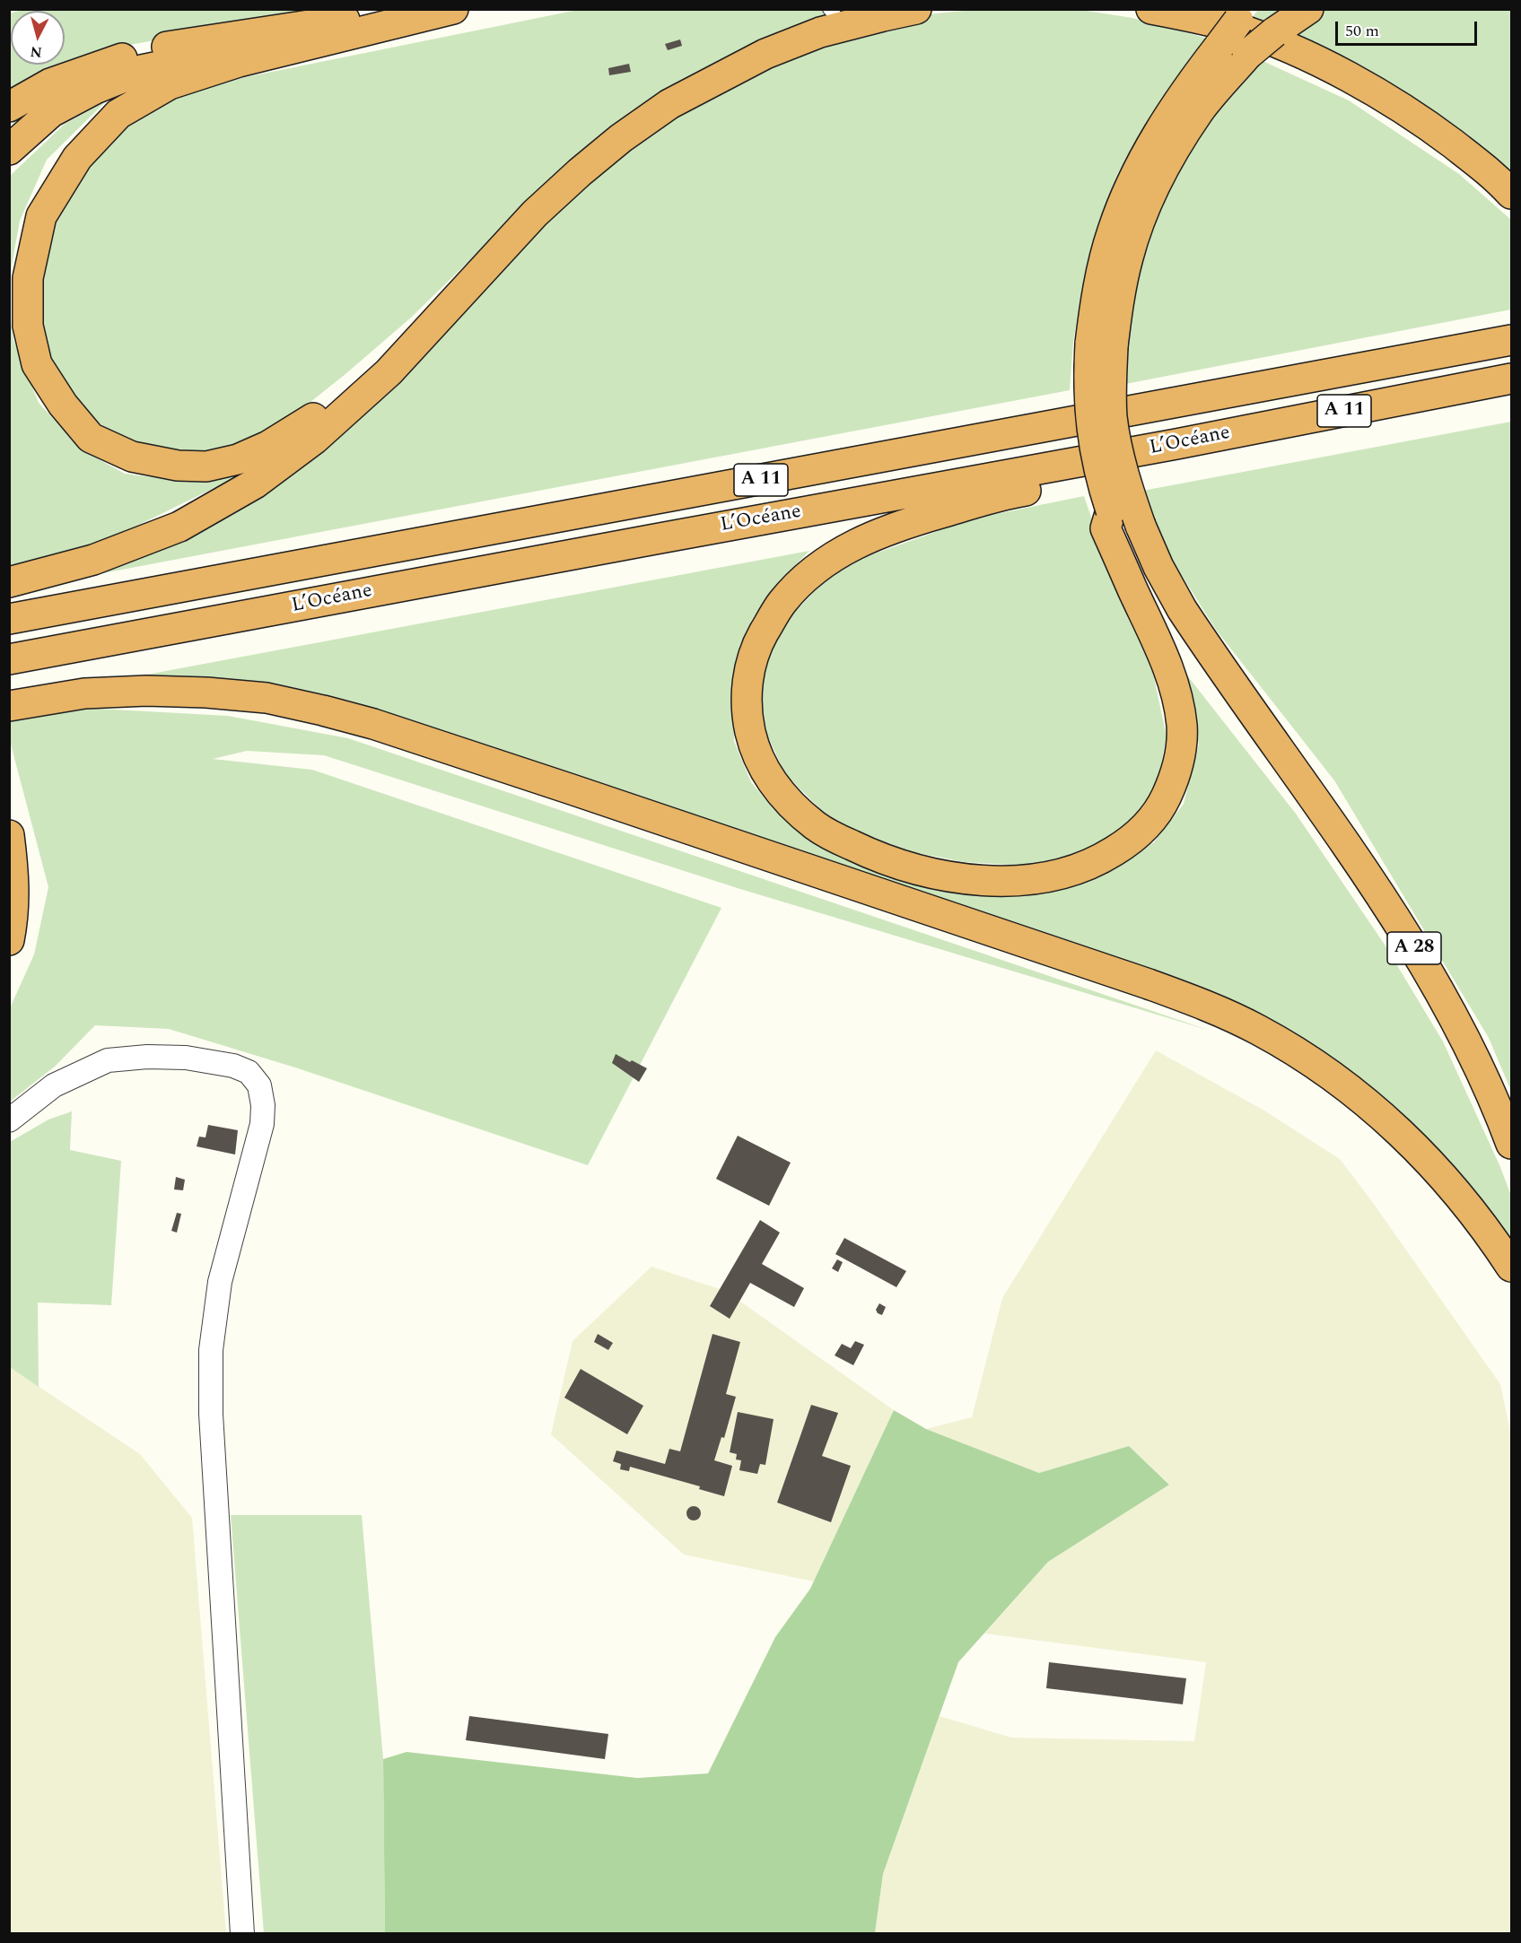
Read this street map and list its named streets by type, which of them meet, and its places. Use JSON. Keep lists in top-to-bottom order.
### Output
{
  "streets": {
    "highway": ["A 11", "L’Océane", "A 28"]
  },
  "scale_bar": "50 m",
  "north": "bottom"
}
